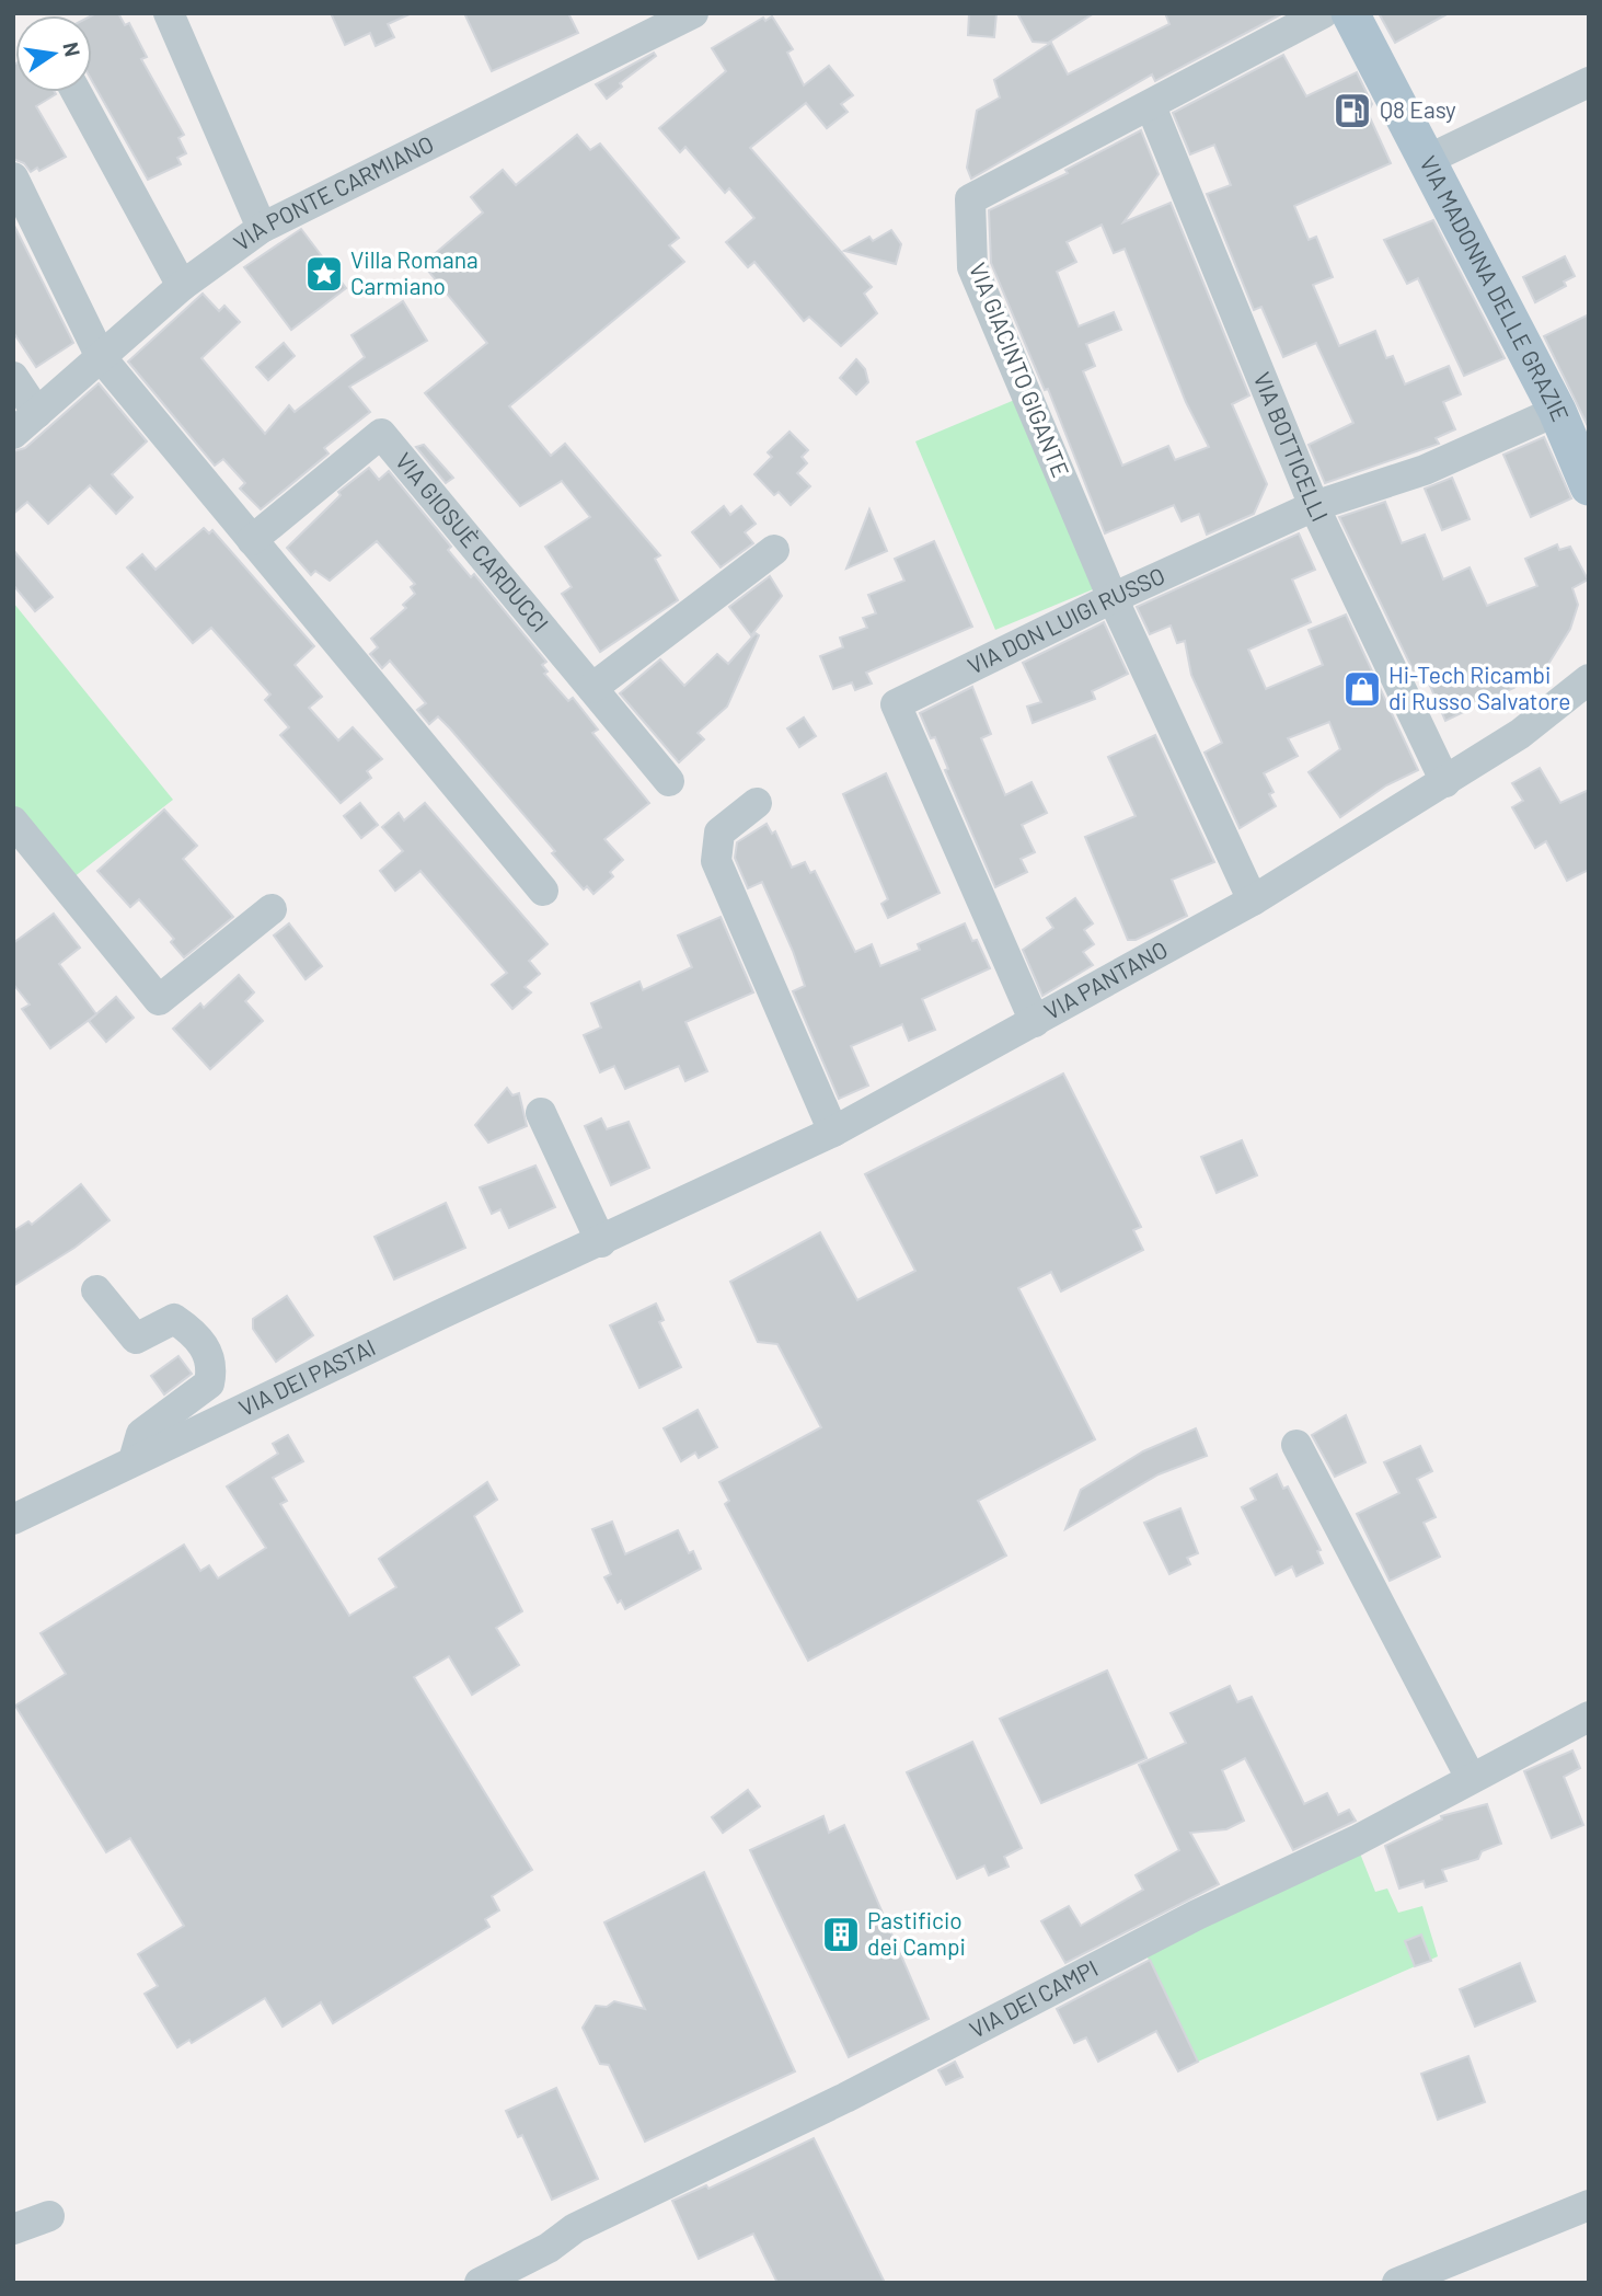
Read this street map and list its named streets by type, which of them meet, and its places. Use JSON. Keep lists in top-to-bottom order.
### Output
{
  "streets": {
    "main road": ["VIA MADONNA DELLE GRAZIE"],
    "street": [
      "VIA PONTE CARMIANO",
      "VIA GIACINTO GIGANTE",
      "VIA BOTTICELLI",
      "VIA GIOSUÈ CARDUCCI",
      "VIA DON LUIGI RUSSO",
      "VIA PANTANO",
      "VIA DEI PASTAI",
      "VIA DEI CAMPI"
    ]
  },
  "crossings": [
    ["VIA MADONNA DELLE GRAZIE", "VIA DON LUIGI RUSSO"],
    ["VIA GIACINTO GIGANTE", "VIA BOTTICELLI"],
    ["VIA GIACINTO GIGANTE", "VIA DON LUIGI RUSSO"],
    ["VIA GIACINTO GIGANTE", "VIA PANTANO"],
    ["VIA BOTTICELLI", "VIA DON LUIGI RUSSO"],
    ["VIA BOTTICELLI", "VIA PANTANO"],
    ["VIA DON LUIGI RUSSO", "VIA PANTANO"],
    ["VIA PANTANO", "VIA DEI PASTAI"]
  ],
  "places": {
    "fuel station": ["Q8 Easy"],
    "place": ["Villa Romana Carmiano"],
    "shop": ["Hi-Tech Ricambi di Russo Salvatore"],
    "building": ["Pastificio dei Campi"]
  },
  "north": "right"
}
